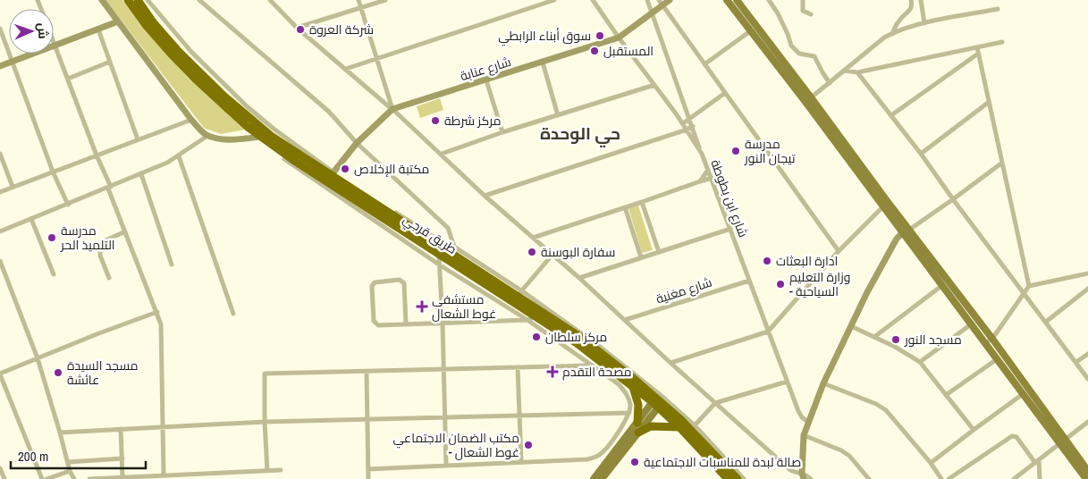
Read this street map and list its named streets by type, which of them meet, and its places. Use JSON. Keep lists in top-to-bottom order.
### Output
{
  "streets": {
    "highway": ["طريق قرجي"],
    "main road": ["شارع عنابة"],
    "street": ["شارع ابن بطوطة", "شارع مغنية"]
  },
  "crossings": [
    ["شارع عنابة", "شارع ابن بطوطة"],
    ["شارع عنابة", "طريق قرجي"],
    ["شارع ابن بطوطة", "شارع مغنية"]
  ],
  "districts": ["حي الوحدة"],
  "places": {
    "other": [
      "شركة العروة",
      "سوق أبناء الرابطي",
      "المستقبل",
      "مركز شرطة",
      "مدرسة تيجان النور",
      "مكتبة الإخلاص",
      "مدرسة التلميذ الحر",
      "سفارة البوسنة",
      "ادارة البعثات",
      "وزارة التعليم - السياحية",
      "مركز سلطان",
      "مسجد النور",
      "مسجد السيدة عائشة",
      "مكتب الضمان الاجتماعي - غوط الشعال",
      "صالة لبدة للمناسبات الاجتماعية"
    ],
    "health": ["مستشفي غوط الشعال", "مصحة التقدم"]
  },
  "scale_bar": "200 m",
  "north": "right"
}
